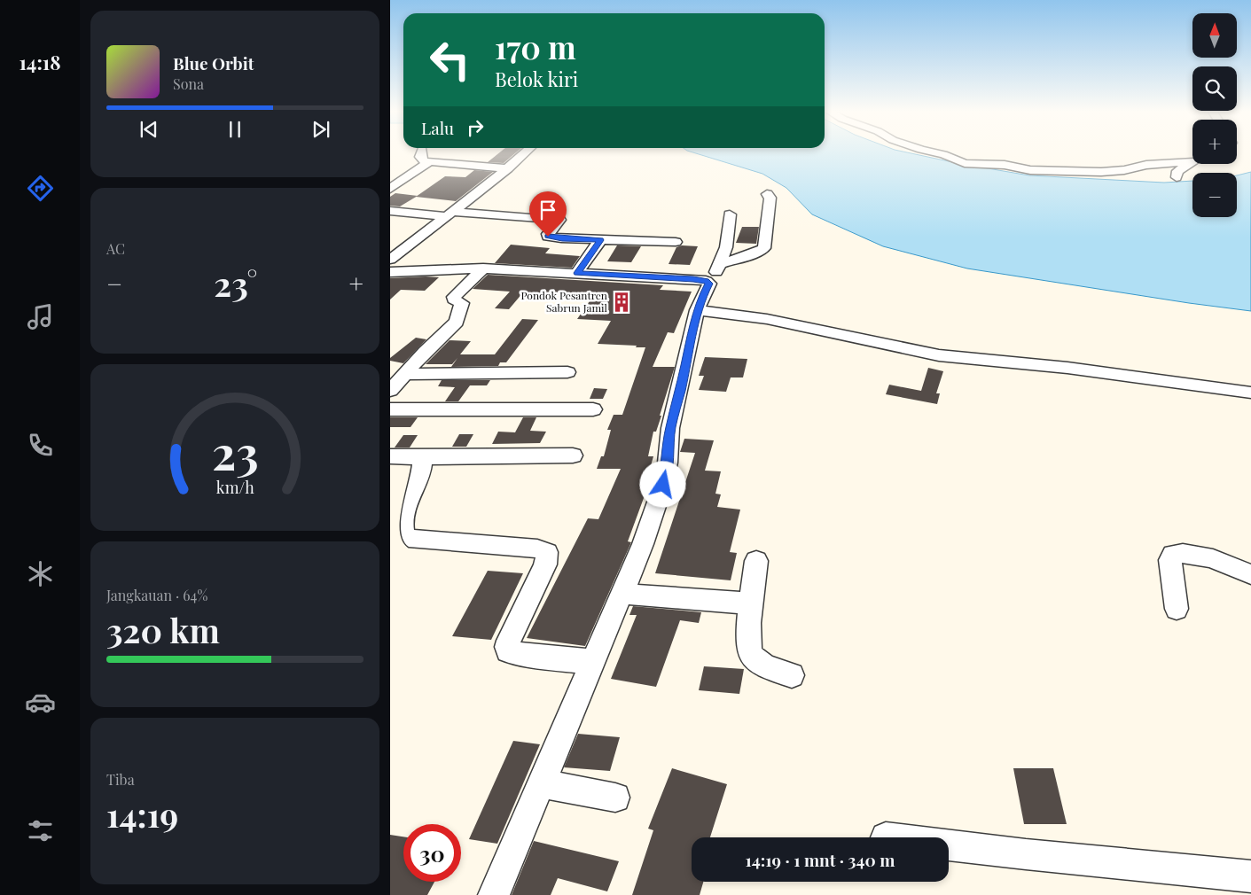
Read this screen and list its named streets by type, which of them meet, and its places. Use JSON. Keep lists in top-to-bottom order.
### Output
{
  "places": {
    "building": ["Pondok Pesantren Sabrun Jamil"]
  },
  "north": "top",
  "page": {
    "tabs": "14:18",
    "map_buttons": ["+", "−"],
    "turn": ["170 m", "Belok kiri"],
    "song": ["Blue Orbit", "Sona"],
    "then": "Lalu",
    "tile": [
      "AC",
      ["Jangkauan · 64%", "320 km"],
      ["Tiba", "14:19"]
    ],
    "heat": ["−", "23°", "+"],
    "limit": "30",
    "trip": "14:19 · 1 mnt · 340 m",
    "gauge": ["23", "km/h"]
  }
}
